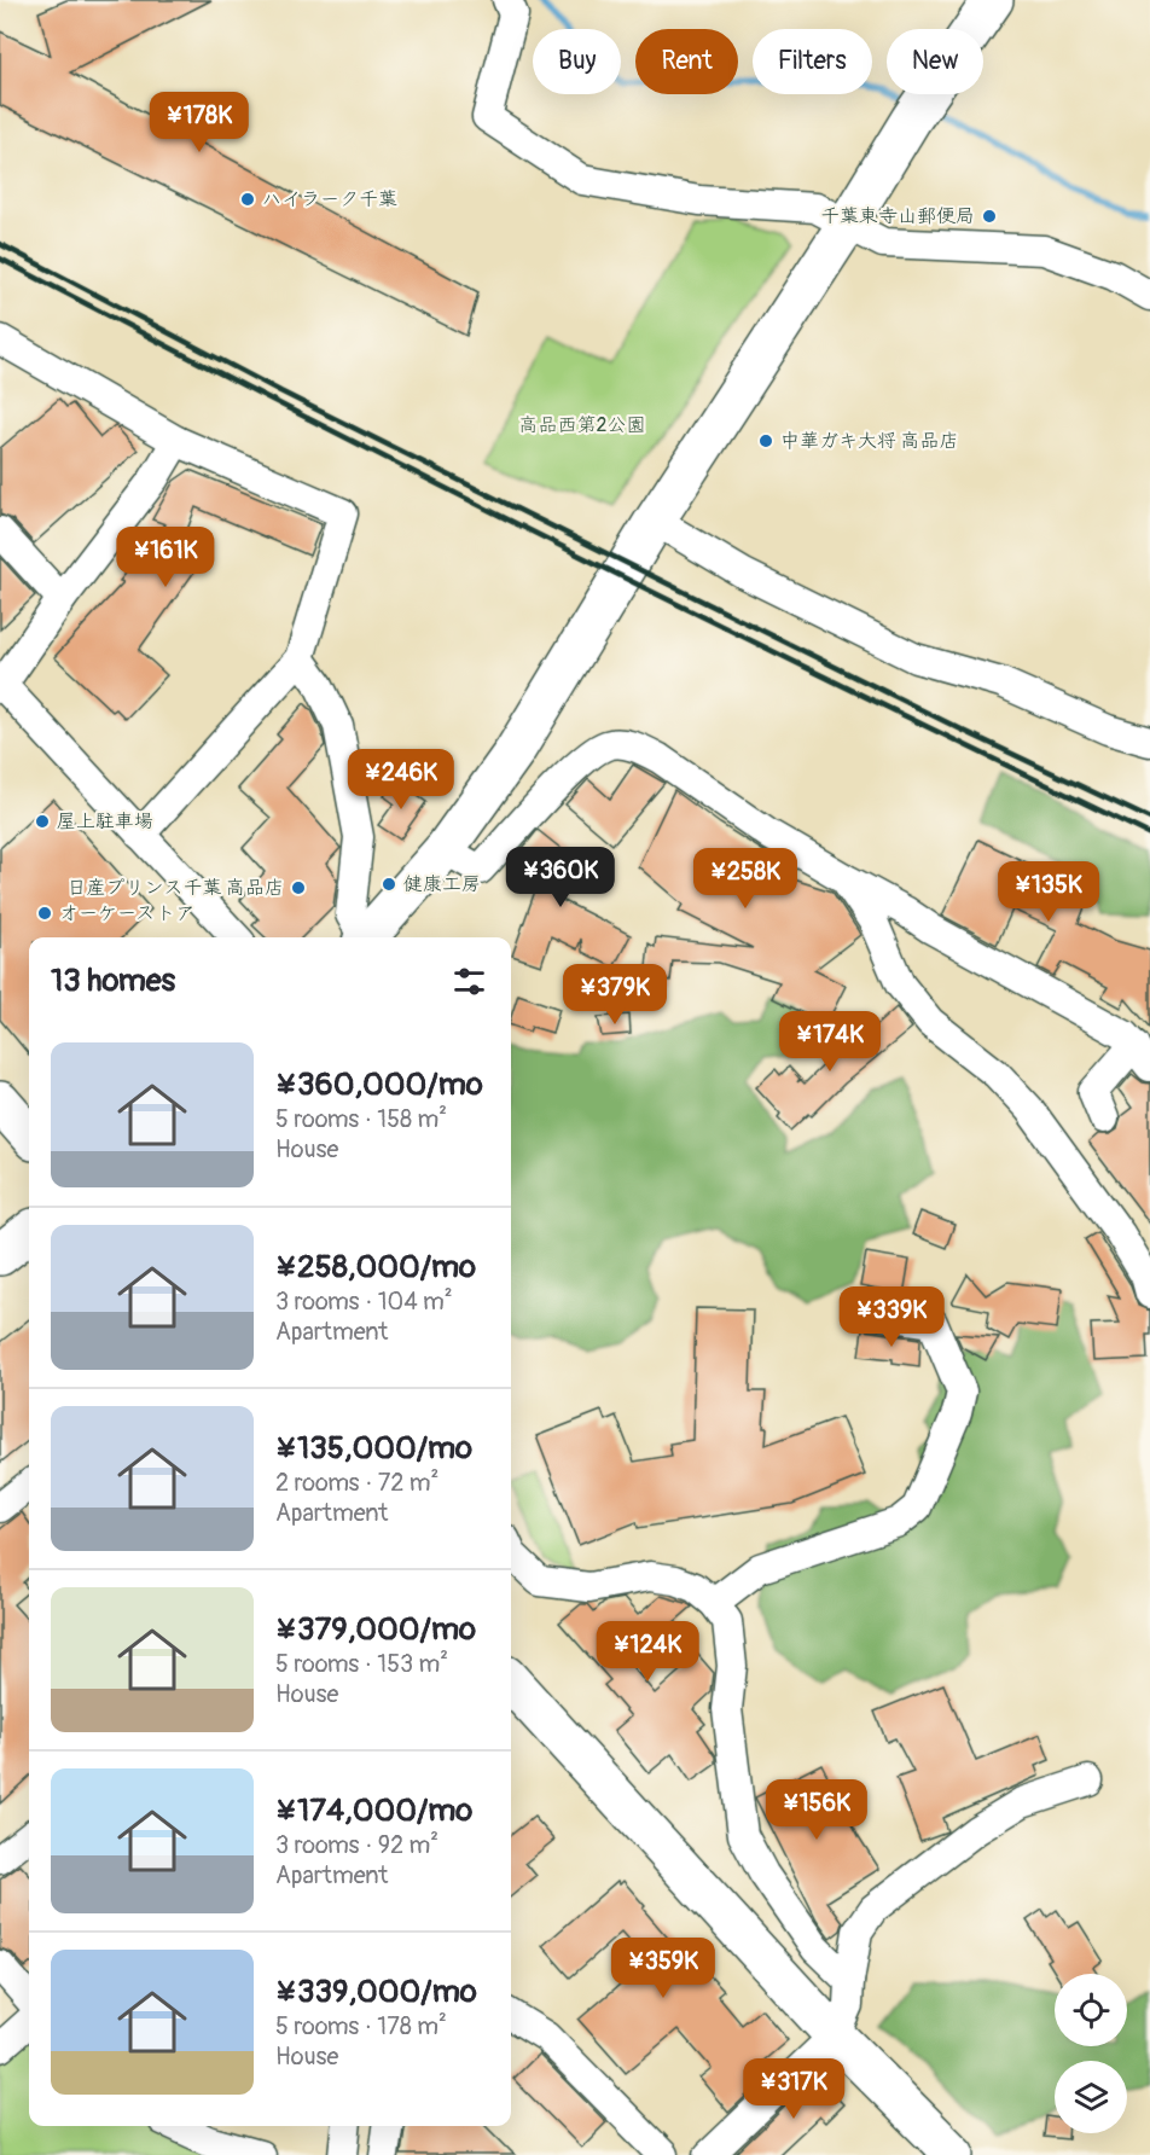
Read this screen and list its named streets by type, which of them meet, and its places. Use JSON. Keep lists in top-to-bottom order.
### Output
{
  "parks": ["高品西第2公園"],
  "places": [
    "ハイラーク千葉",
    "千葉東寺山郵便局",
    "中華ガキ大将 高品店",
    "屋上駐車場",
    "健康工房",
    "日産プリンス千葉 高品店",
    "オーケーストア"
  ],
  "page": {
    "chip": [
      "Buy",
      "Rent",
      "Filters",
      "New"
    ],
    "price": [
      "¥178K",
      "¥161K",
      "¥246K",
      "¥360K",
      "¥258K",
      "¥135K",
      "¥379K",
      "¥174K",
      "¥339K",
      "¥124K",
      "¥156K",
      "¥359K",
      "¥317K"
    ],
    "heading": "13 homes",
    "list": [
      {
        "name": "¥360,000/mo",
        "note": "5 rooms · 158 m² · House"
      },
      {
        "name": "¥258,000/mo",
        "note": "3 rooms · 104 m² · Apartment"
      },
      {
        "name": "¥135,000/mo",
        "note": "2 rooms · 72 m² · Apartment"
      },
      {
        "name": "¥379,000/mo",
        "note": "5 rooms · 153 m² · House"
      },
      {
        "name": "¥174,000/mo",
        "note": "3 rooms · 92 m² · Apartment"
      },
      {
        "name": "¥339,000/mo",
        "note": "5 rooms · 178 m² · House"
      }
    ]
  }
}
